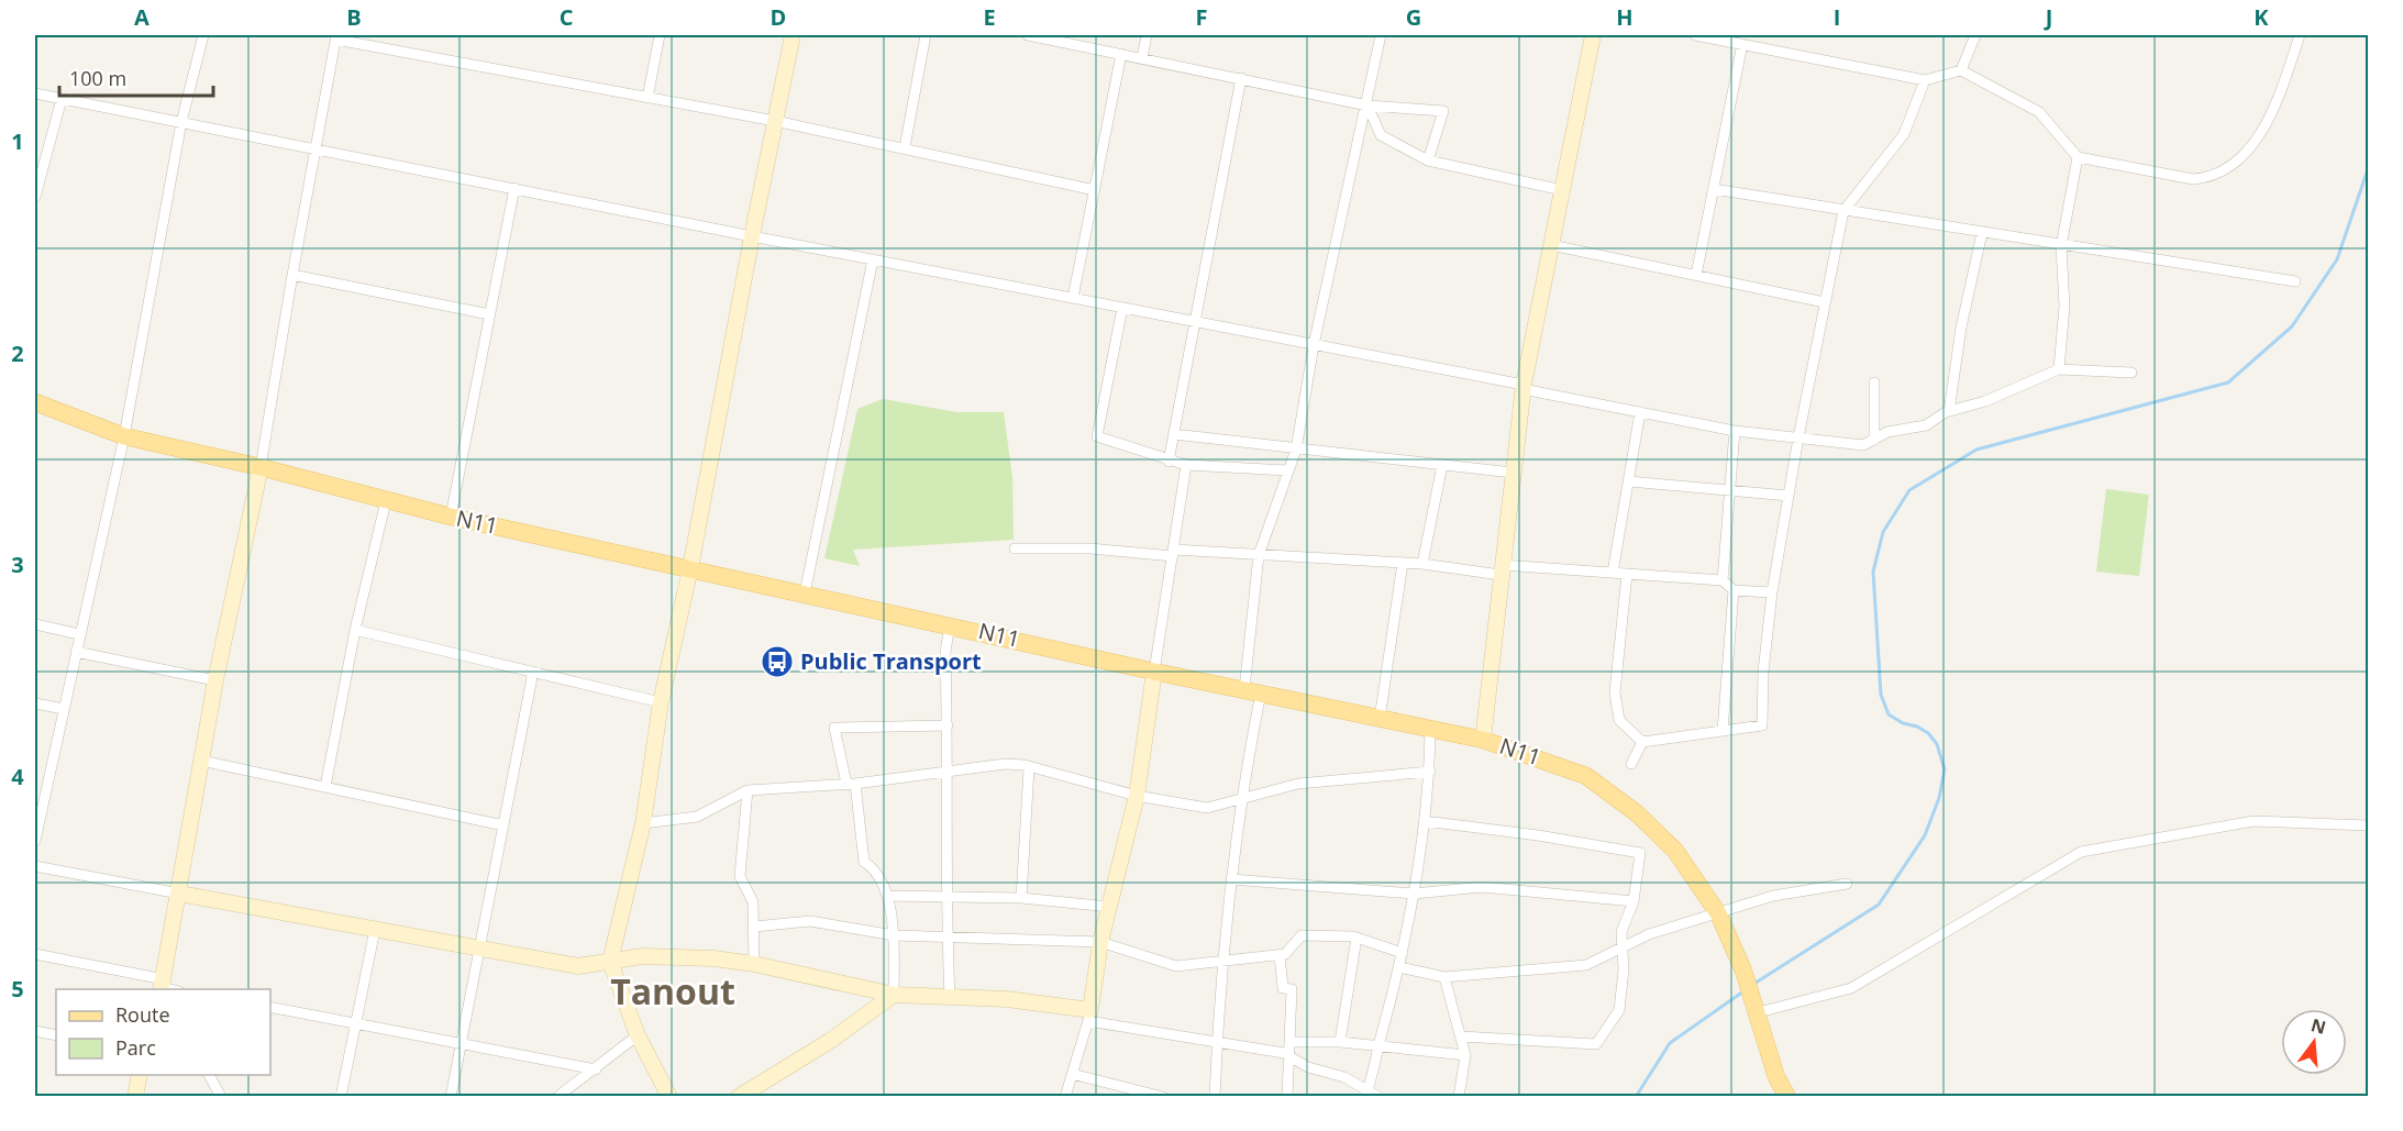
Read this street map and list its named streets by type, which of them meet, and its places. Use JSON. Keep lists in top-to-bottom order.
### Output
{
  "streets": {
    "main road": ["N11"]
  },
  "districts": ["Tanout"],
  "places": {
    "bus stop": ["Public Transport"]
  },
  "legend": ["Route", "Parc"],
  "scale_bar": "100 m",
  "north": "top",
  "grid": {
    "columns": [
      "A",
      "B",
      "C",
      "D",
      "E",
      "F",
      "G",
      "H",
      "I",
      "J",
      "K"
    ],
    "rows": [
      "1",
      "2",
      "3",
      "4",
      "5"
    ]
  }
}
